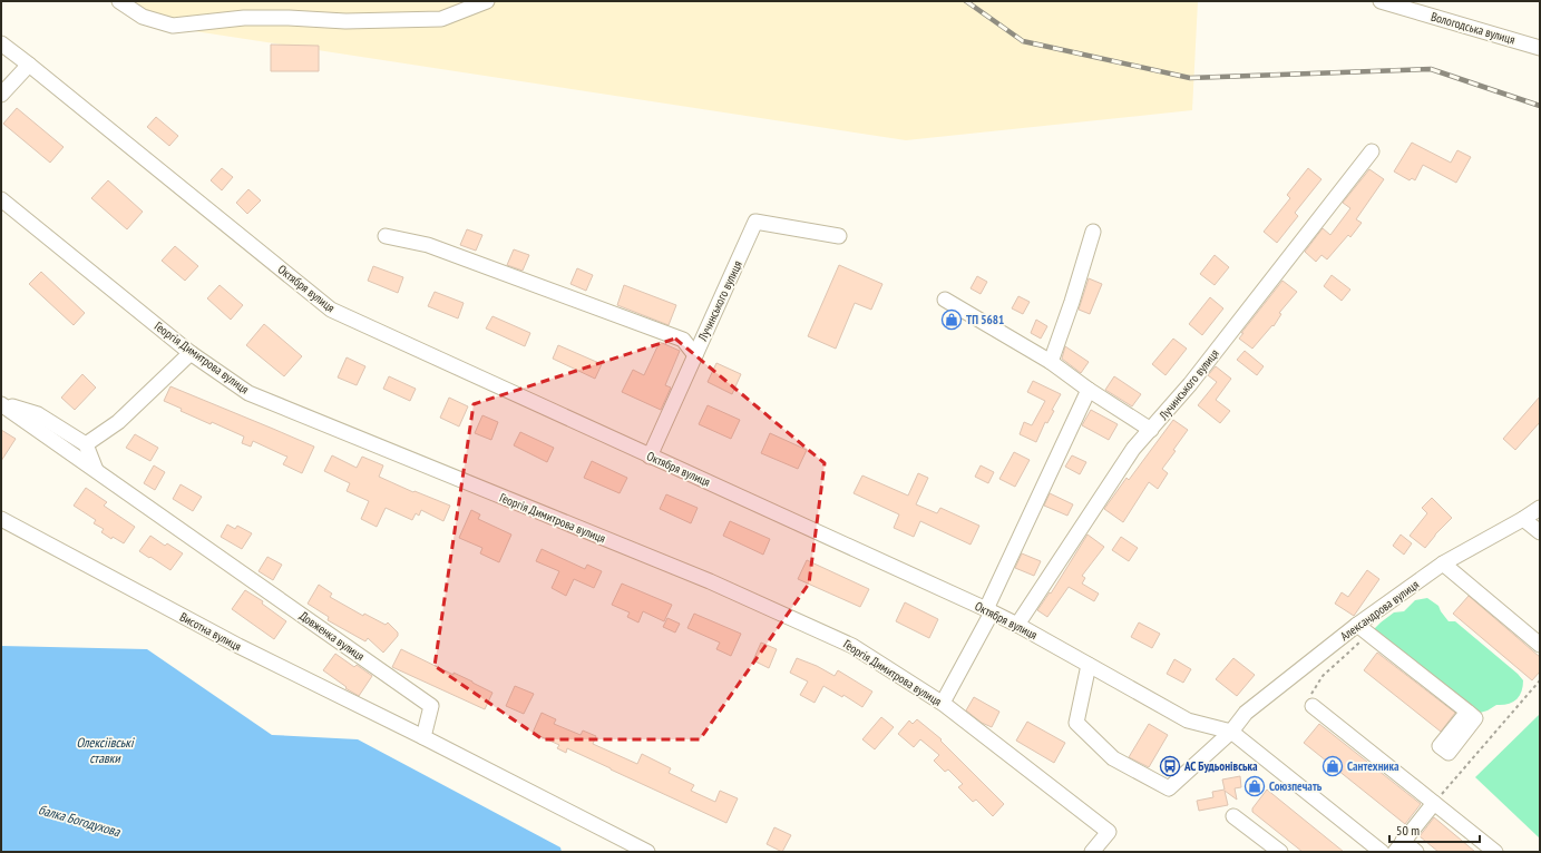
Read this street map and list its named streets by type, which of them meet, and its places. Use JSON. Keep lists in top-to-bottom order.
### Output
{
  "streets": {
    "street": [
      "Вологодська вулиця",
      "Октября вулиця",
      "Лучинського вулиця",
      "Георгія Димитрова вулиця",
      "Александрова вулиця",
      "Висотна вулиця",
      "Довженка вулиця"
    ]
  },
  "crossings": [
    ["Октября вулиця", "Лучинського вулиця"],
    ["Октября вулиця", "Александрова вулиця"],
    ["Висотна вулиця", "Довженка вулиця"]
  ],
  "water": ["Олексіївські ставки", "балка Богодухова"],
  "places": {
    "shop": ["ТП 5681", "Сантехника", "Союзпечать"],
    "bus stop": ["АС Будьонівська"]
  },
  "scale_bar": "50 m"
}
